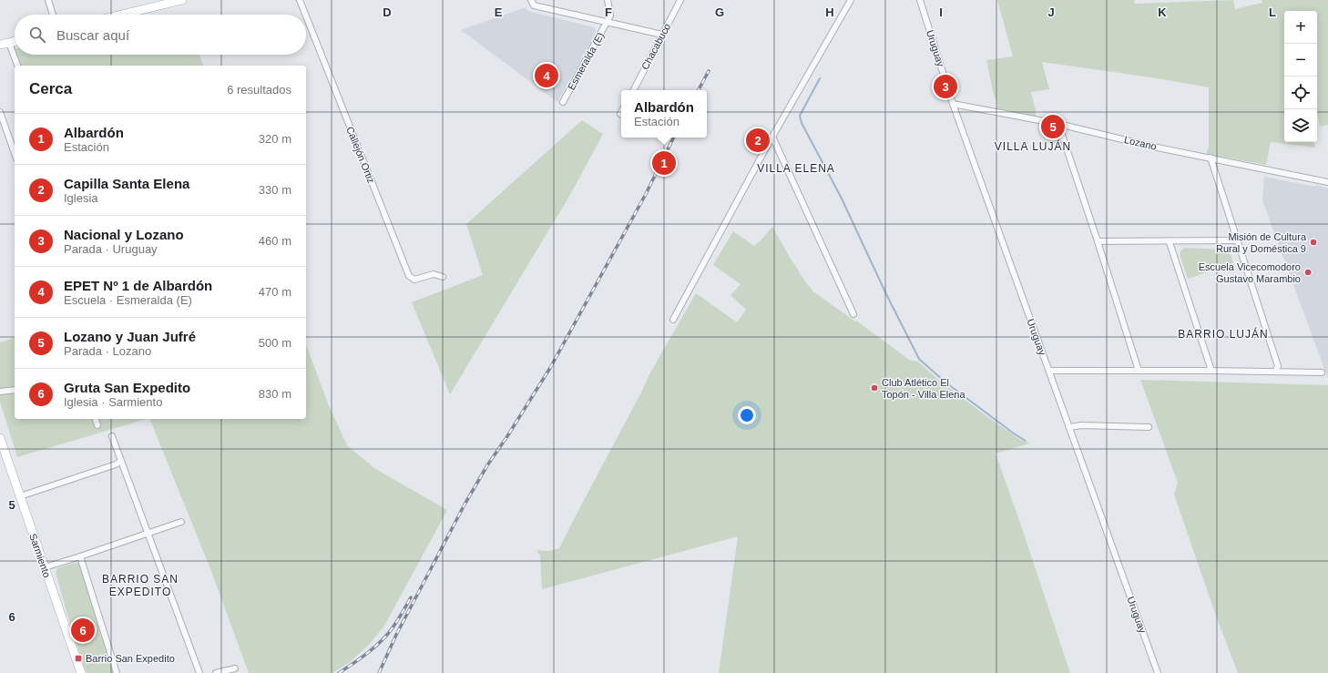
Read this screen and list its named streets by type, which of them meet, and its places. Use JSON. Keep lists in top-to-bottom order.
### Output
{
  "streets": {
    "main road": ["Sarmiento"],
    "street": [
      "Chacabuco",
      "Uruguay",
      "Esmeralda (E)",
      "Lozano",
      "Callejón Ortiz"
    ]
  },
  "crossings": [
    ["Uruguay", "Lozano"]
  ],
  "districts": [
    "VILLA LUJÁN",
    "VILLA ELENA",
    "BARRIO LUJÁN",
    "BARRIO SAN EXPEDITO"
  ],
  "places": {
    "other": ["Misión de Cultura Rural y Doméstica 9", "Escuela Vicecomodoro Gustavo Marambio", "Club Atlético El Topón - Villa Elena"],
    "transit": ["Barrio San Expedito"]
  },
  "page": {
    "map_buttons": ["+", "−"],
    "search": "Buscar aquí",
    "pins": [
      "4",
      "3",
      "5",
      "2",
      "1",
      "6"
    ],
    "heading": ["Cerca", "6 resultados"],
    "popup": ["Albardón", "Estación"],
    "list": [
      {
        "mark": "1",
        "name": "Albardón",
        "note": "Estación",
        "value": "320 m"
      },
      {
        "mark": "2",
        "name": "Capilla Santa Elena",
        "note": "Iglesia",
        "value": "330 m"
      },
      {
        "mark": "3",
        "name": "Nacional y Lozano",
        "note": "Parada · Uruguay",
        "value": "460 m"
      },
      {
        "mark": "4",
        "name": "EPET Nº 1 de Albardón",
        "note": "Escuela · Esmeralda (E)",
        "value": "470 m"
      },
      {
        "mark": "5",
        "name": "Lozano y Juan Jufré",
        "note": "Parada · Lozano",
        "value": "500 m"
      },
      {
        "mark": "6",
        "name": "Gruta San Expedito",
        "note": "Iglesia · Sarmiento",
        "value": "830 m"
      }
    ]
  },
  "grid": {
    "columns": [
      "D",
      "E",
      "F",
      "G",
      "H",
      "I",
      "J",
      "K",
      "L"
    ],
    "rows": ["5", "6"]
  }
}
